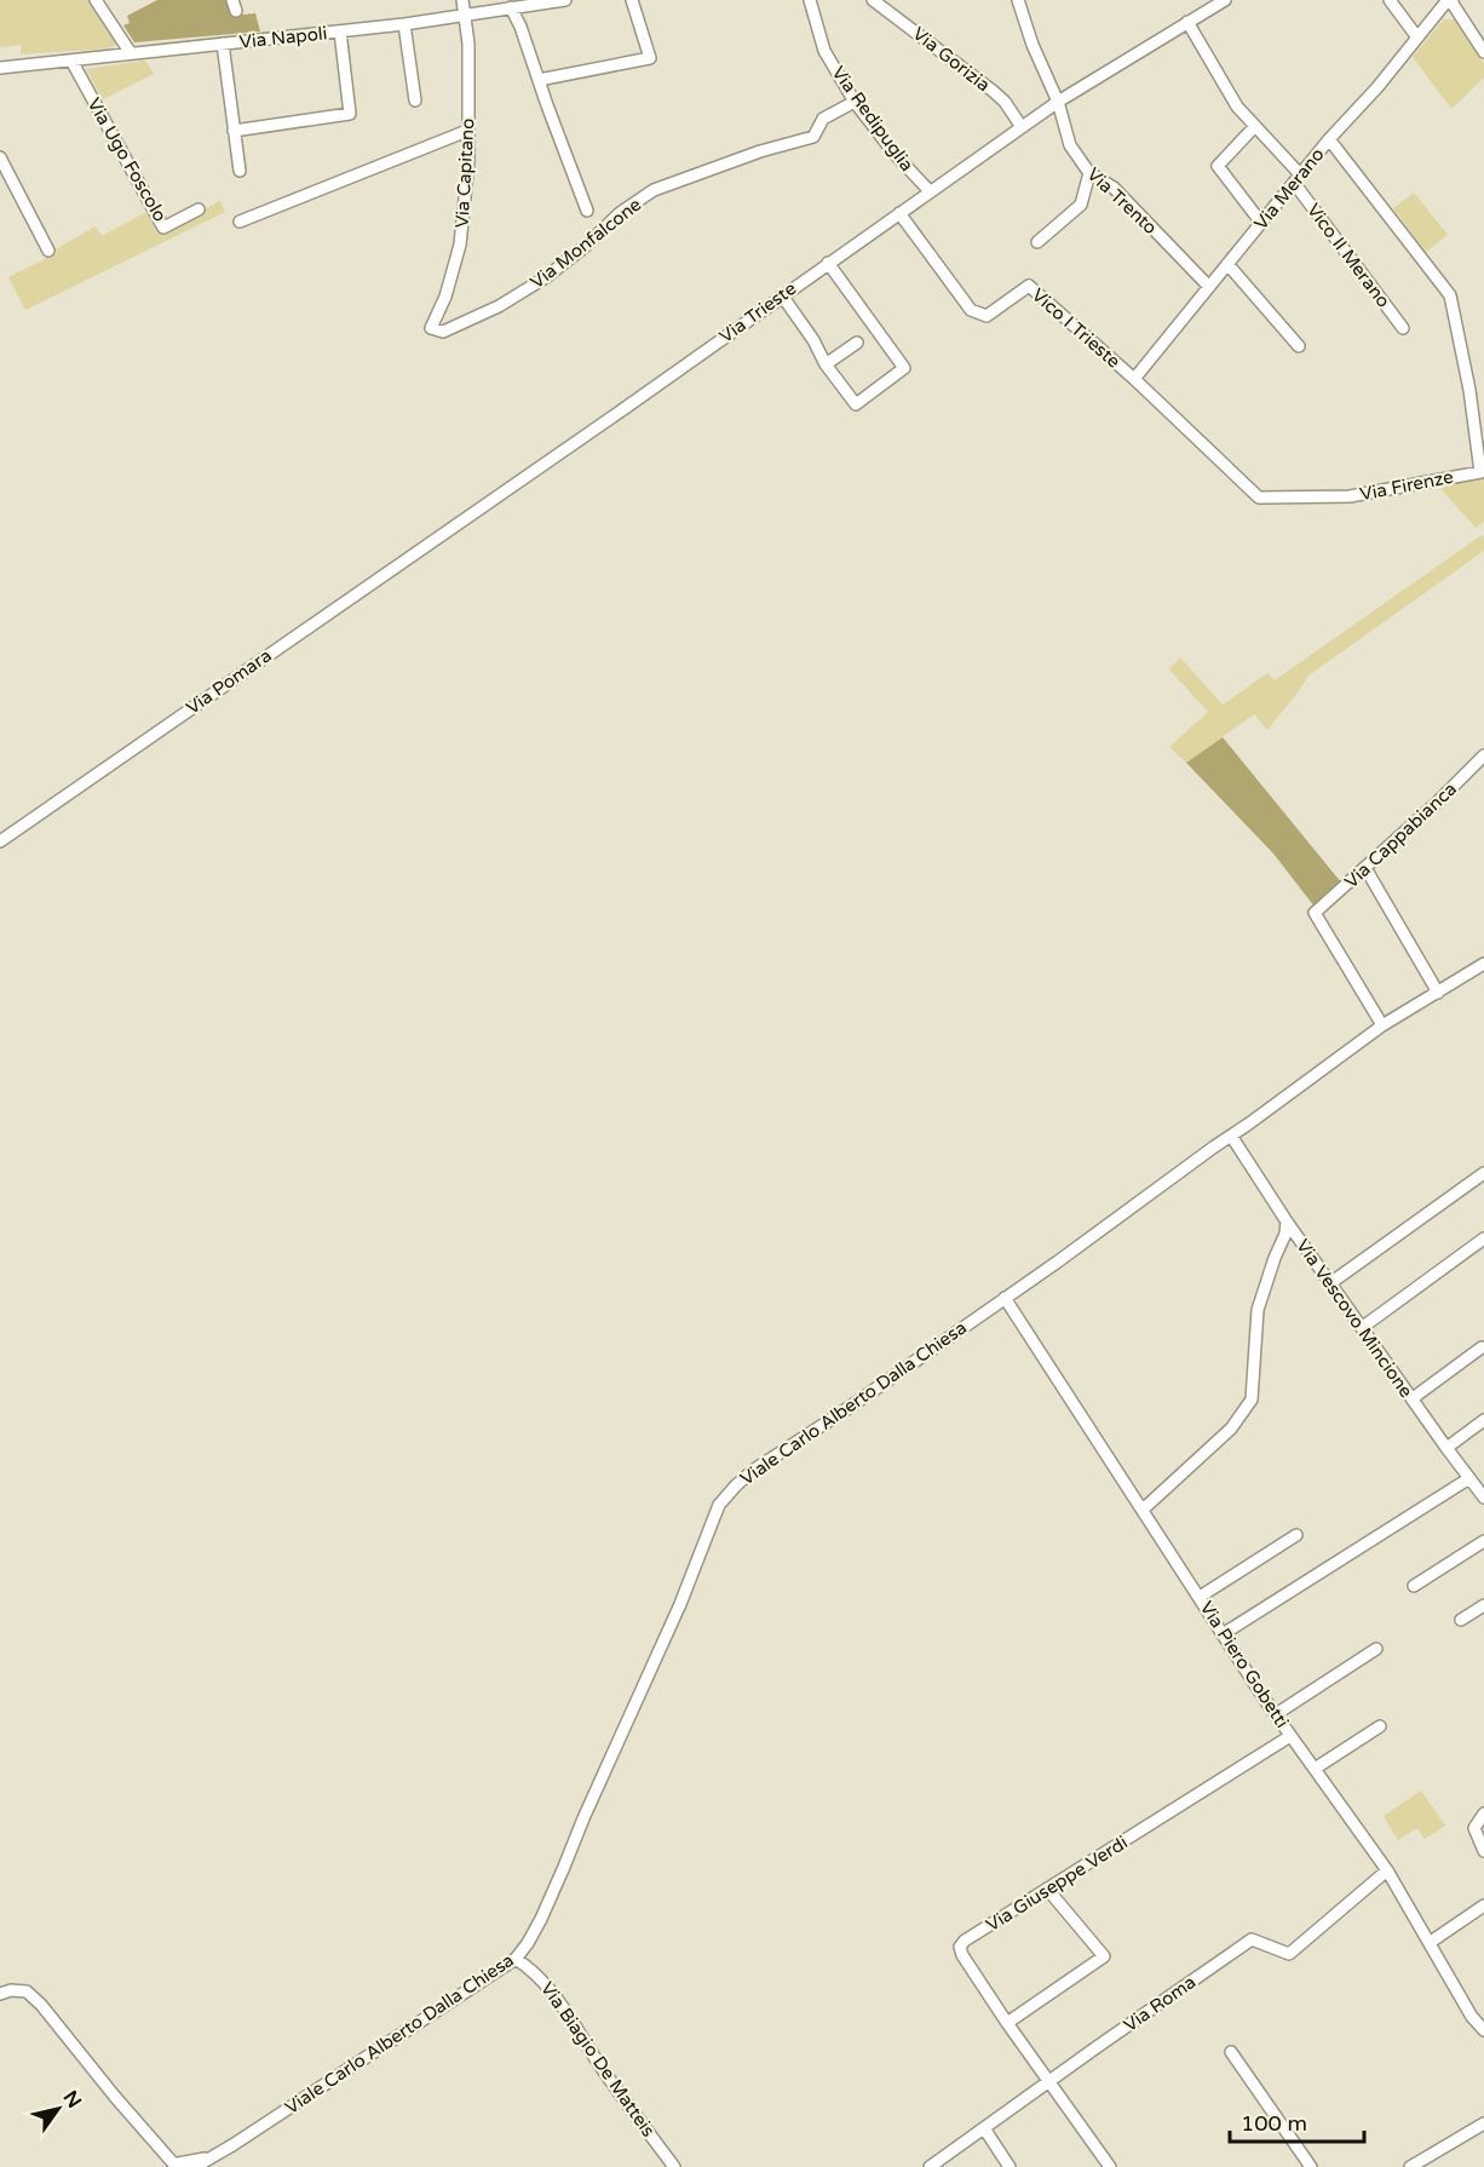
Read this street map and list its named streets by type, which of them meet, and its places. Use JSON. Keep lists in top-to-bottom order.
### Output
{
  "streets": {
    "street": [
      "Via Napoli",
      "Via Gorizia",
      "Via Redipuglia",
      "Via Ugo Foscolo",
      "Via Capitano",
      "Via Merano",
      "Via Trento",
      "Via Monfalcone",
      "Vico II Merano",
      "Via Trieste",
      "Vico I Trieste",
      "Via Firenze",
      "Via Pomara",
      "Via Cappabianca",
      "Via Vescovo Mincione",
      "Viale Carlo Alberto Dalla Chiesa",
      "Via Piero Gobetti",
      "Via Giuseppe Verdi",
      "Via Roma",
      "Via Biagio De Matteis"
    ]
  },
  "crossings": [
    ["Via Napoli", "Via Ugo Foscolo"],
    ["Via Napoli", "Via Capitano"],
    ["Via Gorizia", "Via Trieste"],
    ["Via Redipuglia", "Via Monfalcone"],
    ["Via Redipuglia", "Via Trieste"],
    ["Via Capitano", "Via Monfalcone"],
    ["Via Merano", "Via Trento"],
    ["Via Merano", "Vico II Merano"],
    ["Via Merano", "Vico I Trieste"],
    ["Via Merano", "Via Firenze"],
    ["Via Trento", "Via Trieste"],
    ["Vico II Merano", "Via Trieste"],
    ["Via Trieste", "Vico I Trieste"],
    ["Via Trieste", "Via Pomara"],
    ["Vico I Trieste", "Via Firenze"],
    ["Via Cappabianca", "Viale Carlo Alberto Dalla Chiesa"],
    ["Via Vescovo Mincione", "Viale Carlo Alberto Dalla Chiesa"],
    ["Viale Carlo Alberto Dalla Chiesa", "Via Piero Gobetti"],
    ["Viale Carlo Alberto Dalla Chiesa", "Via Biagio De Matteis"],
    ["Via Piero Gobetti", "Via Giuseppe Verdi"],
    ["Via Piero Gobetti", "Via Roma"],
    ["Via Giuseppe Verdi", "Via Roma"]
  ],
  "scale_bar": "100 m",
  "north": "top right"
}
